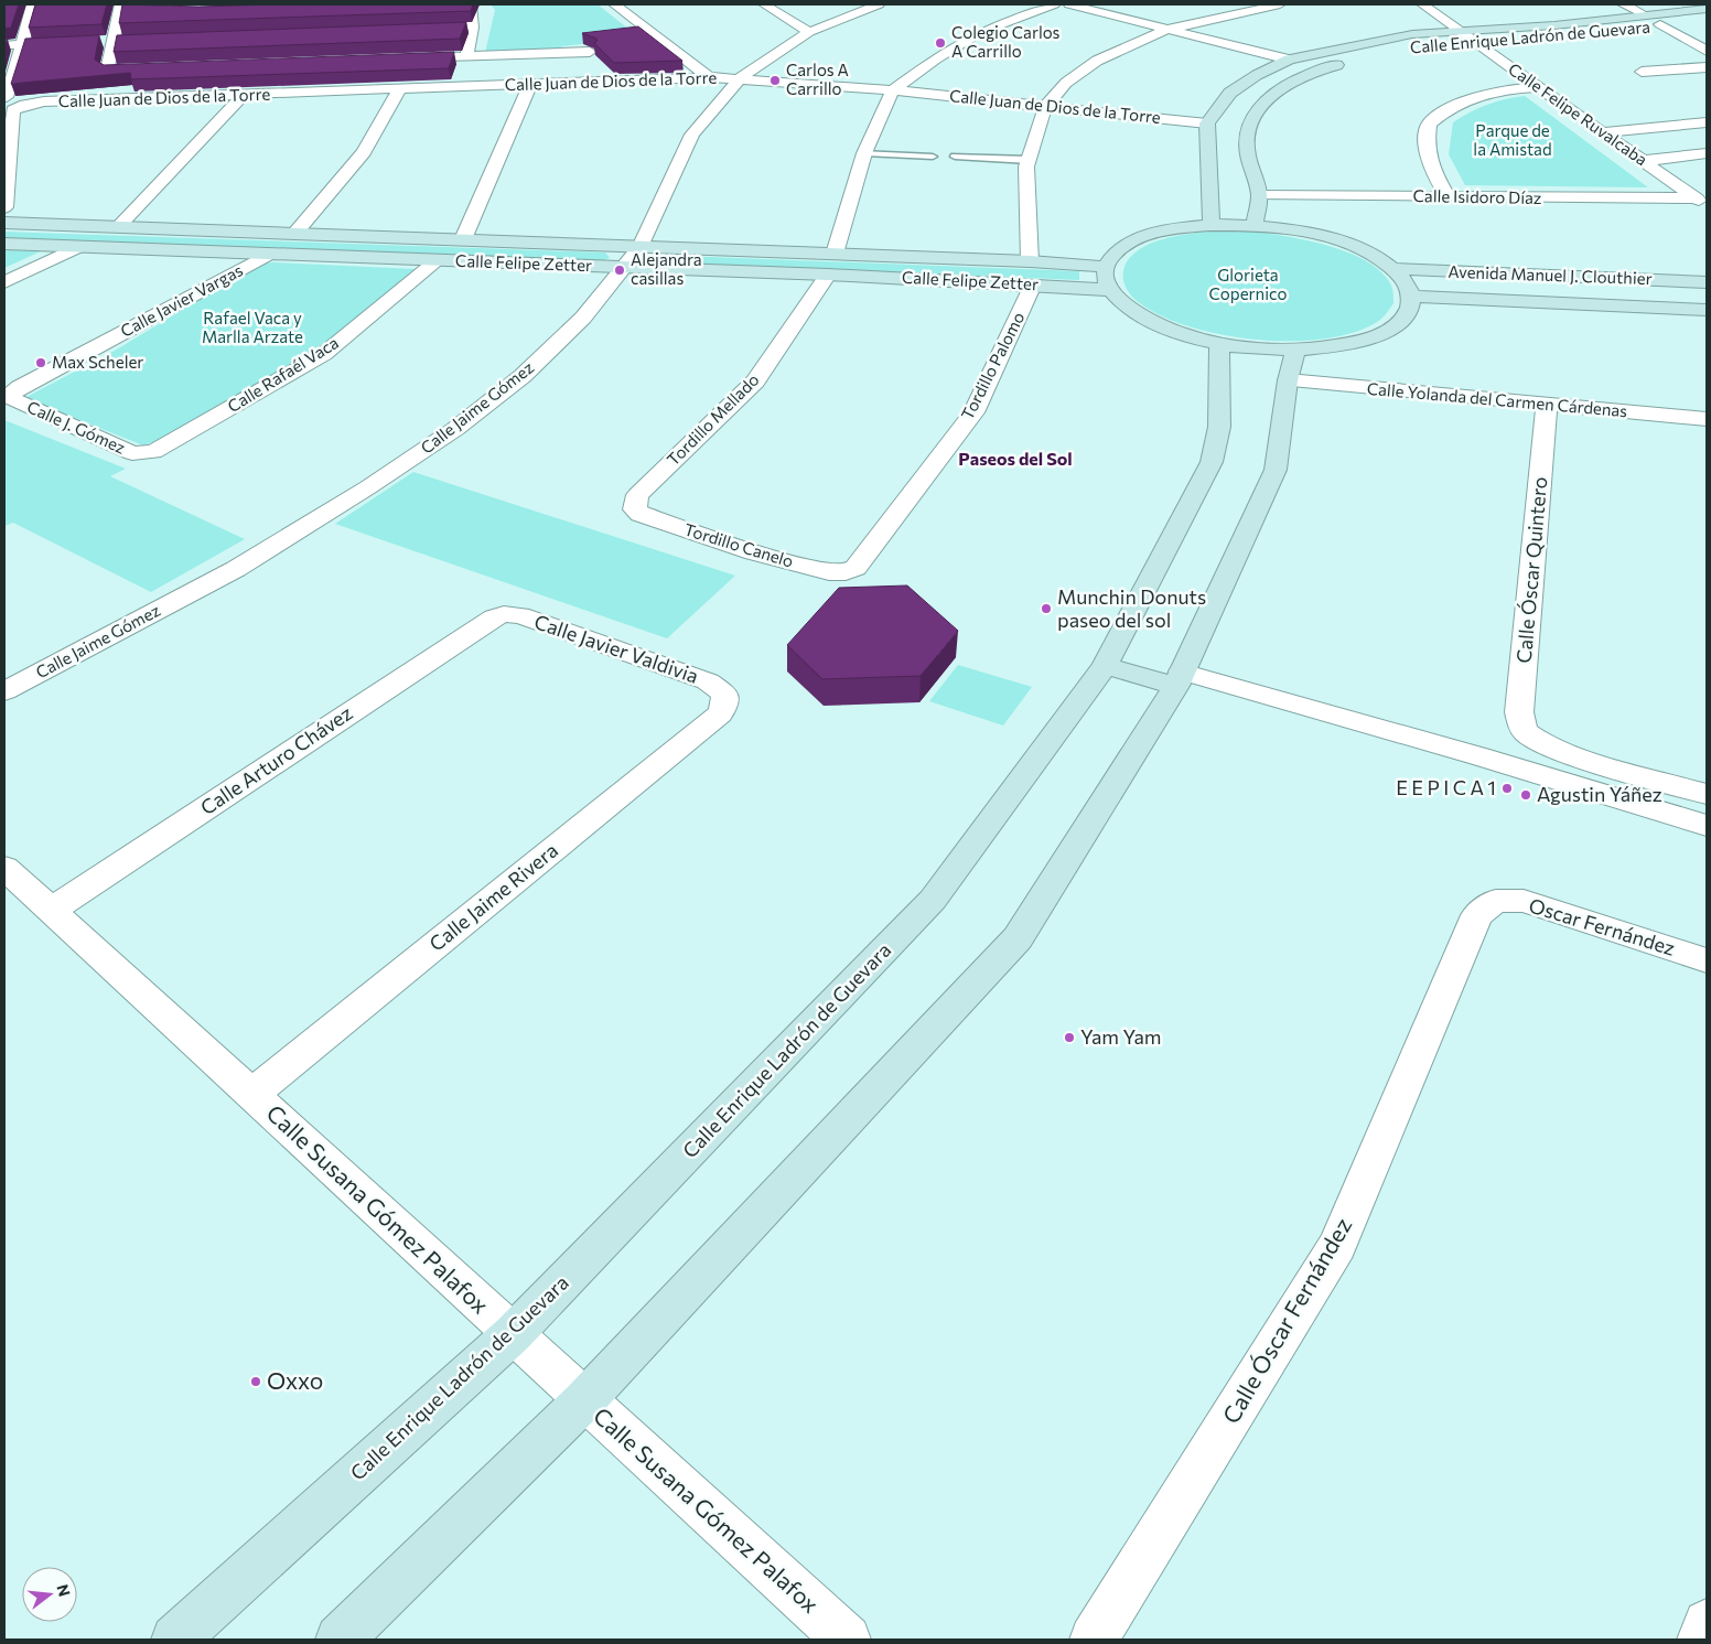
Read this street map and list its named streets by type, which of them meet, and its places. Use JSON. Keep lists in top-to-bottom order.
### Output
{
  "streets": {
    "street": [
      "Calle Enrique Ladrón de Guevara",
      "Calle Juan de Dios de la Torre",
      "Calle Felipe Ruvalcaba",
      "Calle Isidoro Díaz",
      "Calle Felipe Zetter",
      "Avenida Manuel J. Clouthier",
      "Calle Javier Vargas",
      "Tordillo Palomo",
      "Calle Rafaél Vaca",
      "Calle Yolanda del Carmen Cárdenas",
      "Calle Jaime Gómez",
      "Tordillo Mellado",
      "Calle J. Gómez",
      "Tordillo Canelo",
      "Calle Óscar Quintero",
      "Calle Javier Valdivia",
      "Calle Arturo Chávez",
      "Calle Jaime Rivera",
      "Oscar Fernández",
      "Calle Susana Gómez Palafox",
      "Calle Óscar Fernández"
    ]
  },
  "crossings": [
    ["Calle Enrique Ladrón de Guevara", "Calle Juan de Dios de la Torre"],
    ["Calle Enrique Ladrón de Guevara", "Calle Felipe Ruvalcaba"],
    ["Calle Enrique Ladrón de Guevara", "Calle Isidoro Díaz"],
    ["Calle Enrique Ladrón de Guevara", "Calle Susana Gómez Palafox"],
    ["Calle Juan de Dios de la Torre", "Calle Jaime Gómez"],
    ["Calle Felipe Ruvalcaba", "Calle Isidoro Díaz"],
    ["Calle Felipe Zetter", "Calle Javier Vargas"],
    ["Calle Felipe Zetter", "Tordillo Palomo"],
    ["Calle Felipe Zetter", "Calle Rafaél Vaca"],
    ["Calle Felipe Zetter", "Calle Jaime Gómez"],
    ["Calle Felipe Zetter", "Tordillo Mellado"],
    ["Calle Javier Vargas", "Calle J. Gómez"],
    ["Tordillo Palomo", "Tordillo Canelo"],
    ["Calle Rafaél Vaca", "Calle J. Gómez"],
    ["Calle Yolanda del Carmen Cárdenas", "Calle Óscar Quintero"],
    ["Tordillo Mellado", "Tordillo Canelo"],
    ["Calle Javier Valdivia", "Calle Arturo Chávez"],
    ["Calle Javier Valdivia", "Calle Jaime Rivera"],
    ["Calle Arturo Chávez", "Calle Susana Gómez Palafox"],
    ["Calle Jaime Rivera", "Calle Susana Gómez Palafox"],
    ["Oscar Fernández", "Calle Óscar Fernández"]
  ],
  "districts": ["Paseos del Sol"],
  "parks": ["Parque de la Amistad", "Glorieta Copernico", "Rafael Vaca y Marlla Arzate"],
  "places": [
    "Colegio Carlos A Carrillo",
    "Carlos A Carrillo",
    "Alejandra casillas",
    "Max Scheler",
    "Munchin Donuts paseo del sol",
    "E E P I C A 1",
    "Agustin Yáñez",
    "Yam Yam",
    "Oxxo"
  ],
  "north": "right"
}
